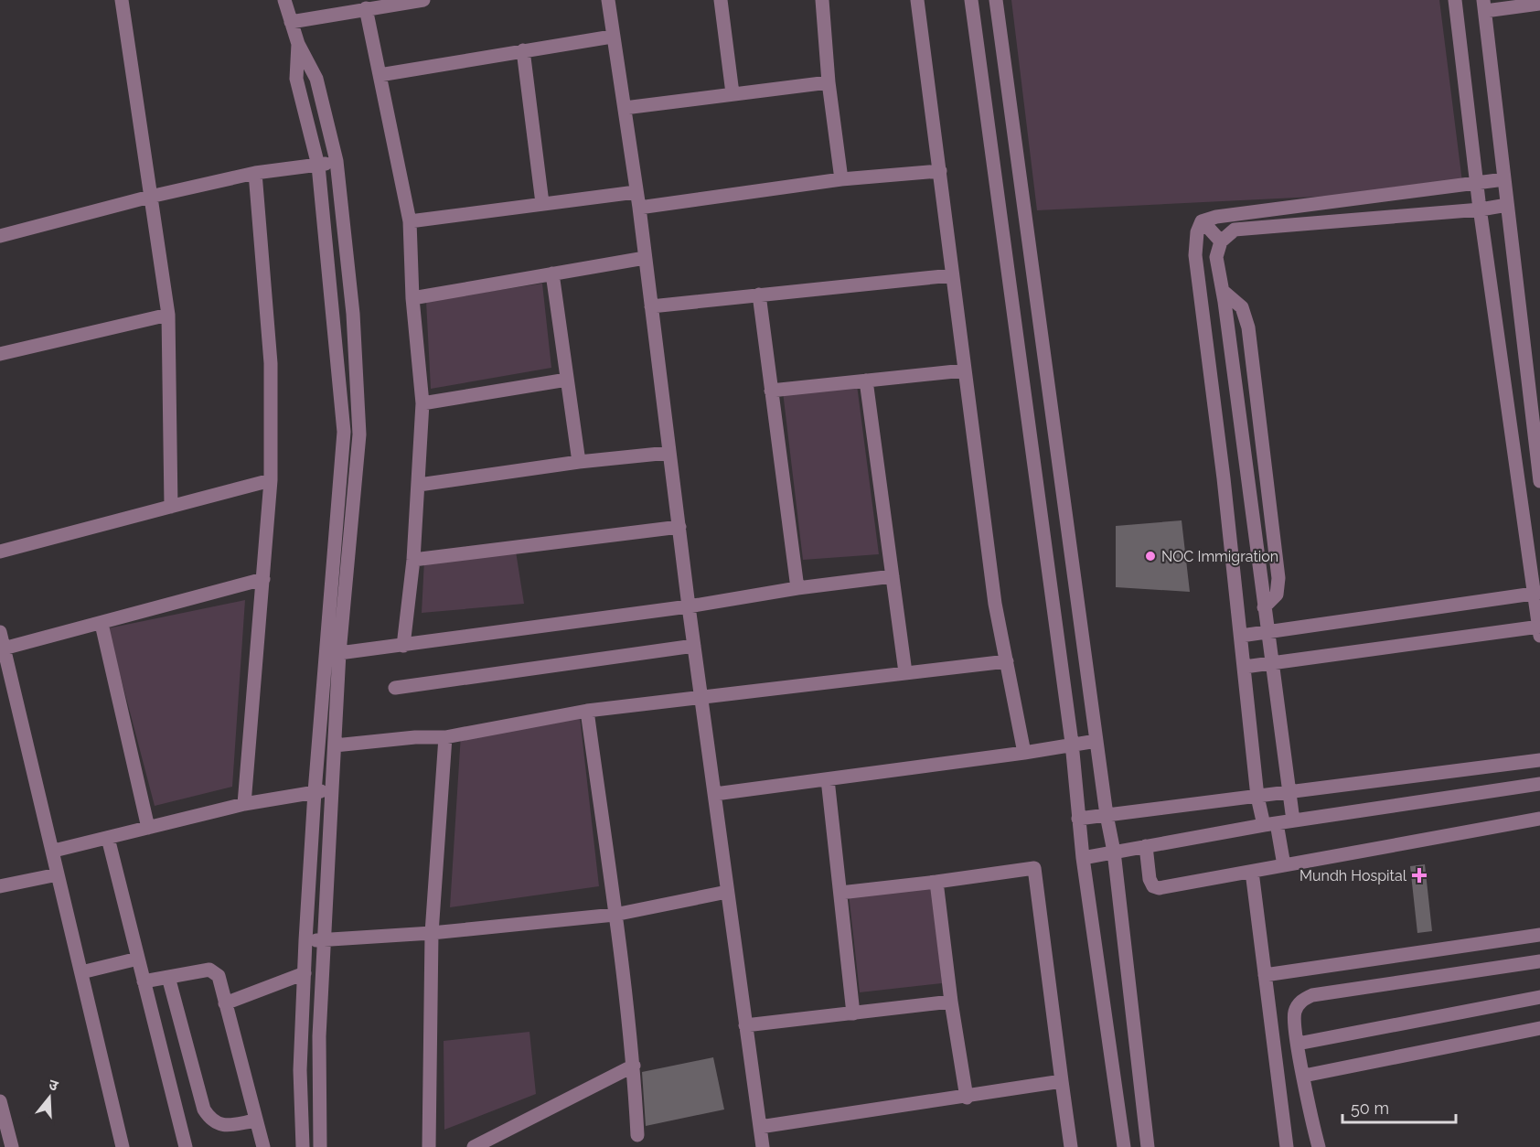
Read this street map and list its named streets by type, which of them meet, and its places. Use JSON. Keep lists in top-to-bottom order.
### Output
{
  "places": {
    "other": ["NOC Immigration"],
    "health": ["Mundh Hospital"]
  },
  "scale_bar": "50 m",
  "north": "top"
}
